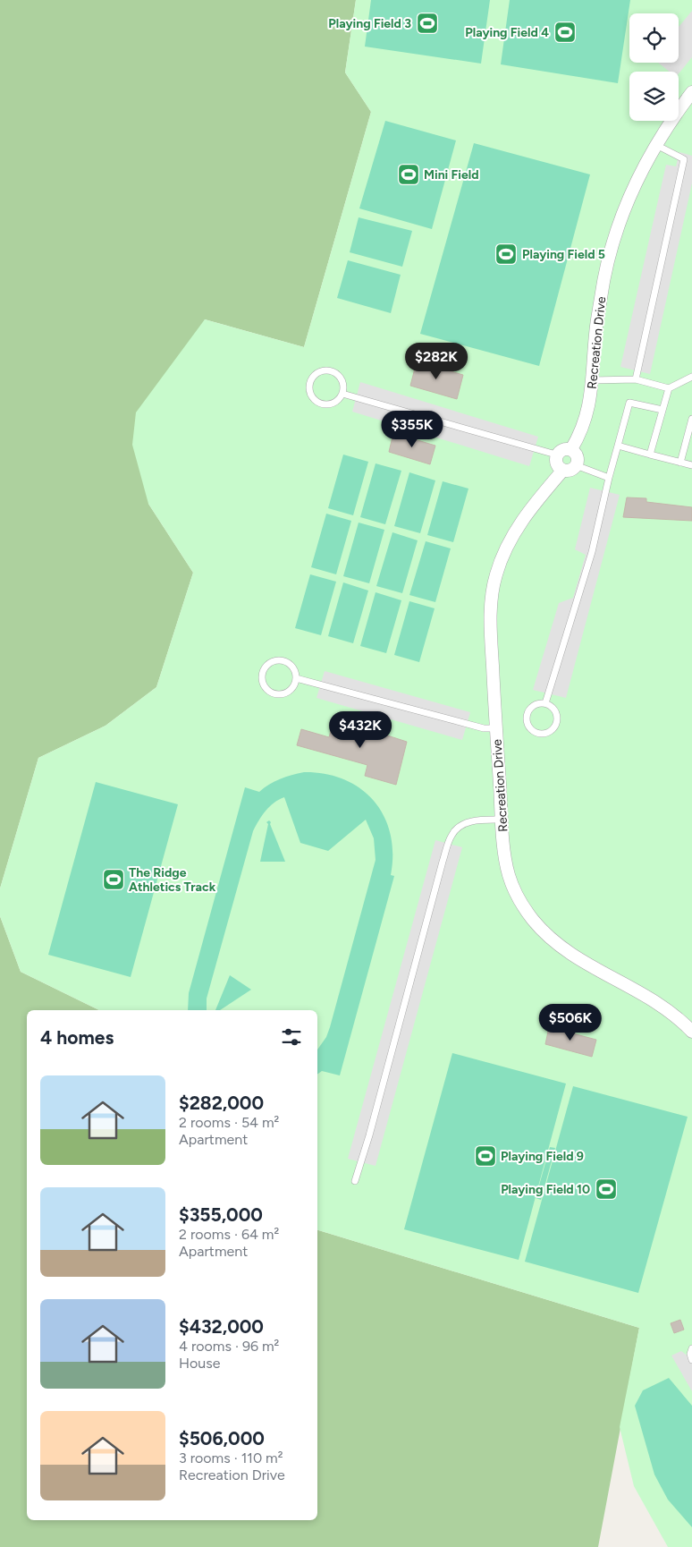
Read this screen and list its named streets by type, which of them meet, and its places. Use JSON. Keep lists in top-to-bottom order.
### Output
{
  "streets": {
    "street": ["Recreation Drive"]
  },
  "places": {
    "sports": [
      "Playing Field 3",
      "Playing Field 4",
      "Mini Field",
      "Playing Field 5",
      "The Ridge Athletics Track",
      "Playing Field 9",
      "Playing Field 10"
    ]
  },
  "page": {
    "price": [
      "$282K",
      "$355K",
      "$432K",
      "$506K"
    ],
    "heading": "4 homes",
    "list": [
      {
        "name": "$282,000",
        "note": "2 rooms · 54 m² · Apartment"
      },
      {
        "name": "$355,000",
        "note": "2 rooms · 64 m² · Apartment"
      },
      {
        "name": "$432,000",
        "note": "4 rooms · 96 m² · House"
      },
      {
        "name": "$506,000",
        "note": "3 rooms · 110 m² · Recreation Drive"
      }
    ]
  }
}
